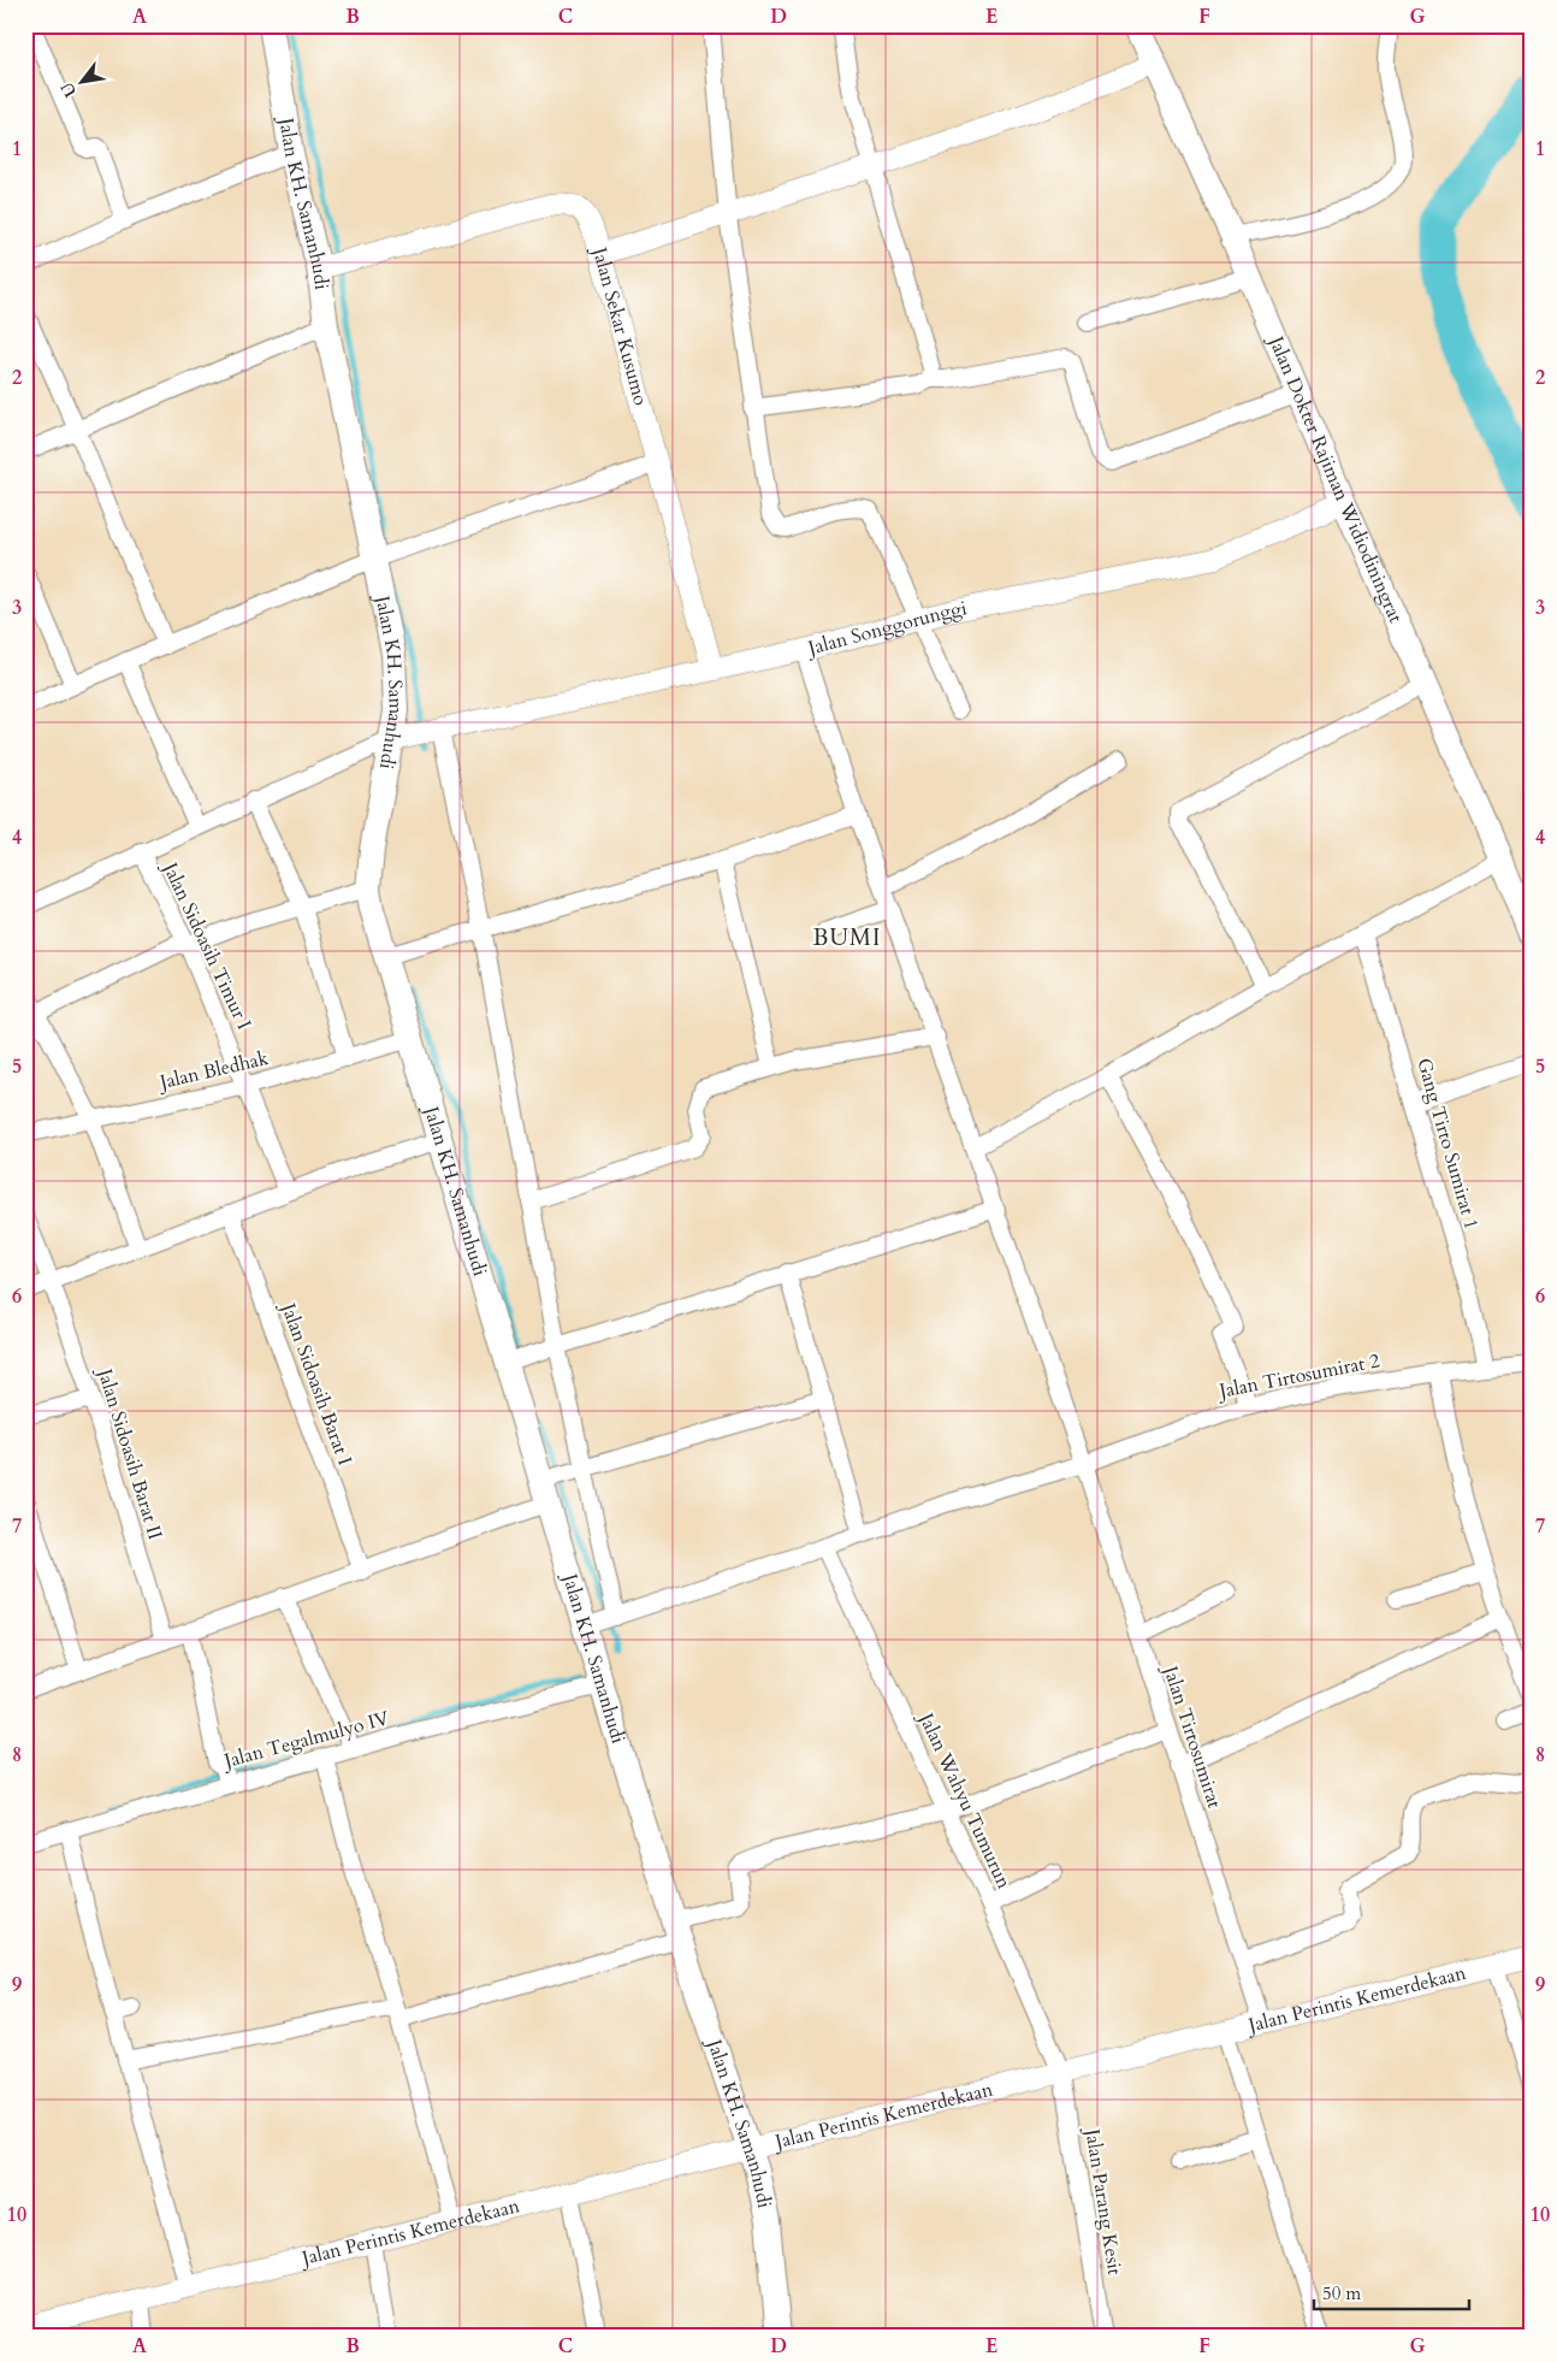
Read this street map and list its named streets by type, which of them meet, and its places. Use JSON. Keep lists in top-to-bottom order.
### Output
{
  "streets": {
    "main road": ["Jalan KH. Samanhudi", "Jalan Dokter Rajiman Widiodiningrat"],
    "street": [
      "Jalan Sekar Kusumo",
      "Jalan Songgorunggi",
      "Jalan Sidoasih Timur I",
      "Jalan Bledhak",
      "Gang Tirto Sumirat 1",
      "Jalan Tirtosumirat 2",
      "Jalan Sidoasih Barat I",
      "Jalan Sidoasih Barat II",
      "Jalan Tirtosumirat",
      "Jalan Tegalmulyo IV",
      "Jalan Wahyu Tumurun",
      "Jalan Perintis Kemerdekaan",
      "Jalan Parang Kesit"
    ]
  },
  "crossings": [
    ["Jalan KH. Samanhudi", "Jalan Sekar Kusumo"],
    ["Jalan KH. Samanhudi", "Jalan Songgorunggi"],
    ["Jalan KH. Samanhudi", "Jalan Bledhak"],
    ["Jalan KH. Samanhudi", "Jalan Tirtosumirat 2"],
    ["Jalan KH. Samanhudi", "Jalan Tegalmulyo IV"],
    ["Jalan KH. Samanhudi", "Jalan Perintis Kemerdekaan"],
    ["Jalan Sekar Kusumo", "Jalan Songgorunggi"],
    ["Jalan Dokter Rajiman Widiodiningrat", "Jalan Songgorunggi"],
    ["Jalan Songgorunggi", "Jalan Tirtosumirat"],
    ["Jalan Sidoasih Timur I", "Jalan Bledhak"],
    ["Gang Tirto Sumirat 1", "Jalan Tirtosumirat 2"],
    ["Jalan Tirtosumirat 2", "Jalan Tirtosumirat"],
    ["Jalan Tirtosumirat 2", "Jalan Wahyu Tumurun"],
    ["Jalan Tirtosumirat", "Jalan Perintis Kemerdekaan"],
    ["Jalan Wahyu Tumurun", "Jalan Perintis Kemerdekaan"],
    ["Jalan Wahyu Tumurun", "Jalan Parang Kesit"],
    ["Jalan Perintis Kemerdekaan", "Jalan Parang Kesit"]
  ],
  "districts": ["BUMI"],
  "scale_bar": "50 m",
  "north": "bottom left",
  "grid": {
    "columns": [
      "A",
      "B",
      "C",
      "D",
      "E",
      "F",
      "G"
    ],
    "rows": [
      "1",
      "2",
      "3",
      "4",
      "5",
      "6",
      "7",
      "8",
      "9",
      "10"
    ]
  }
}
